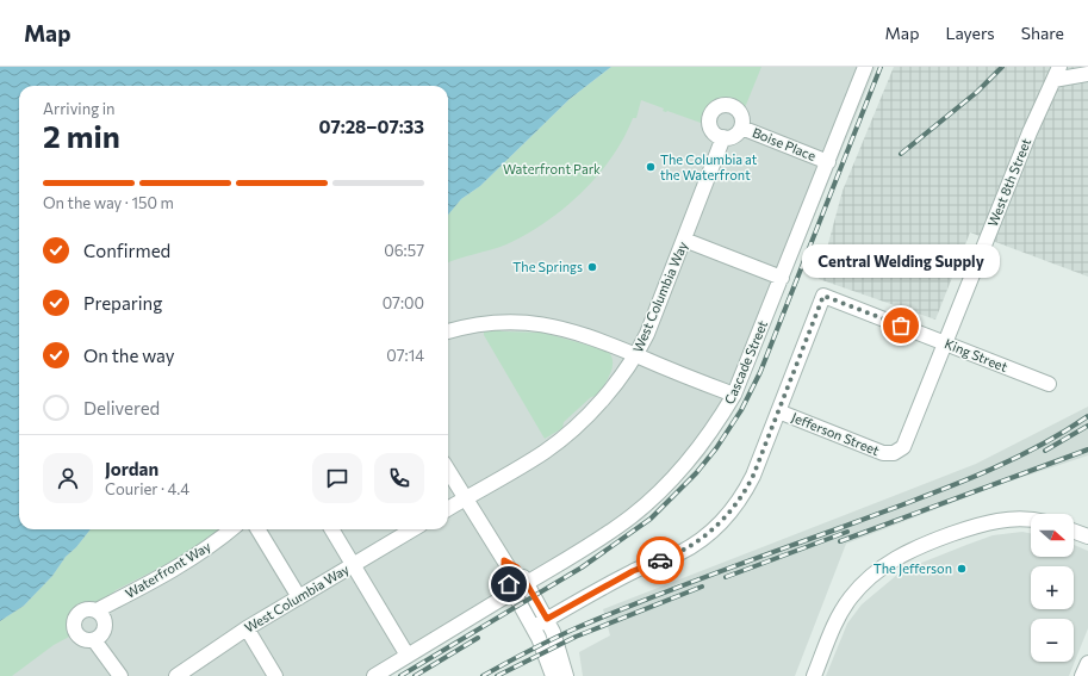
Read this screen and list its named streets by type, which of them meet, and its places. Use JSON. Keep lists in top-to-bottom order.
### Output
{
  "streets": {
    "street": [
      "Boise Place",
      "West 8th Street",
      "West Columbia Way",
      "King Street",
      "Cascade Street",
      "Jefferson Street",
      "Waterfront Way"
    ]
  },
  "crossings": [
    ["Boise Place", "West Columbia Way"],
    ["Boise Place", "Cascade Street"],
    ["West 8th Street", "King Street"],
    ["West 8th Street", "Jefferson Street"],
    ["King Street", "Jefferson Street"]
  ],
  "parks": ["Waterfront Park"],
  "places": [
    "The Columbia at the Waterfront",
    "The Springs",
    "Central Welding Supply",
    "The Jefferson"
  ],
  "north": "right",
  "page": {
    "header": "Map",
    "nav": ["Map", "Layers", "Share"],
    "heading": ["2 min", "Arriving in", "07:28–07:33"],
    "panel": ["Jordan", "Courier · 4.4"],
    "bar": "On the way · 150 m",
    "list": [
      ["Confirmed", "06:57"],
      ["Preparing", "07:00"],
      ["On the way", "07:14"],
      "Delivered"
    ],
    "bubble": "Central Welding Supply",
    "map_buttons": ["+", "−"]
  }
}
